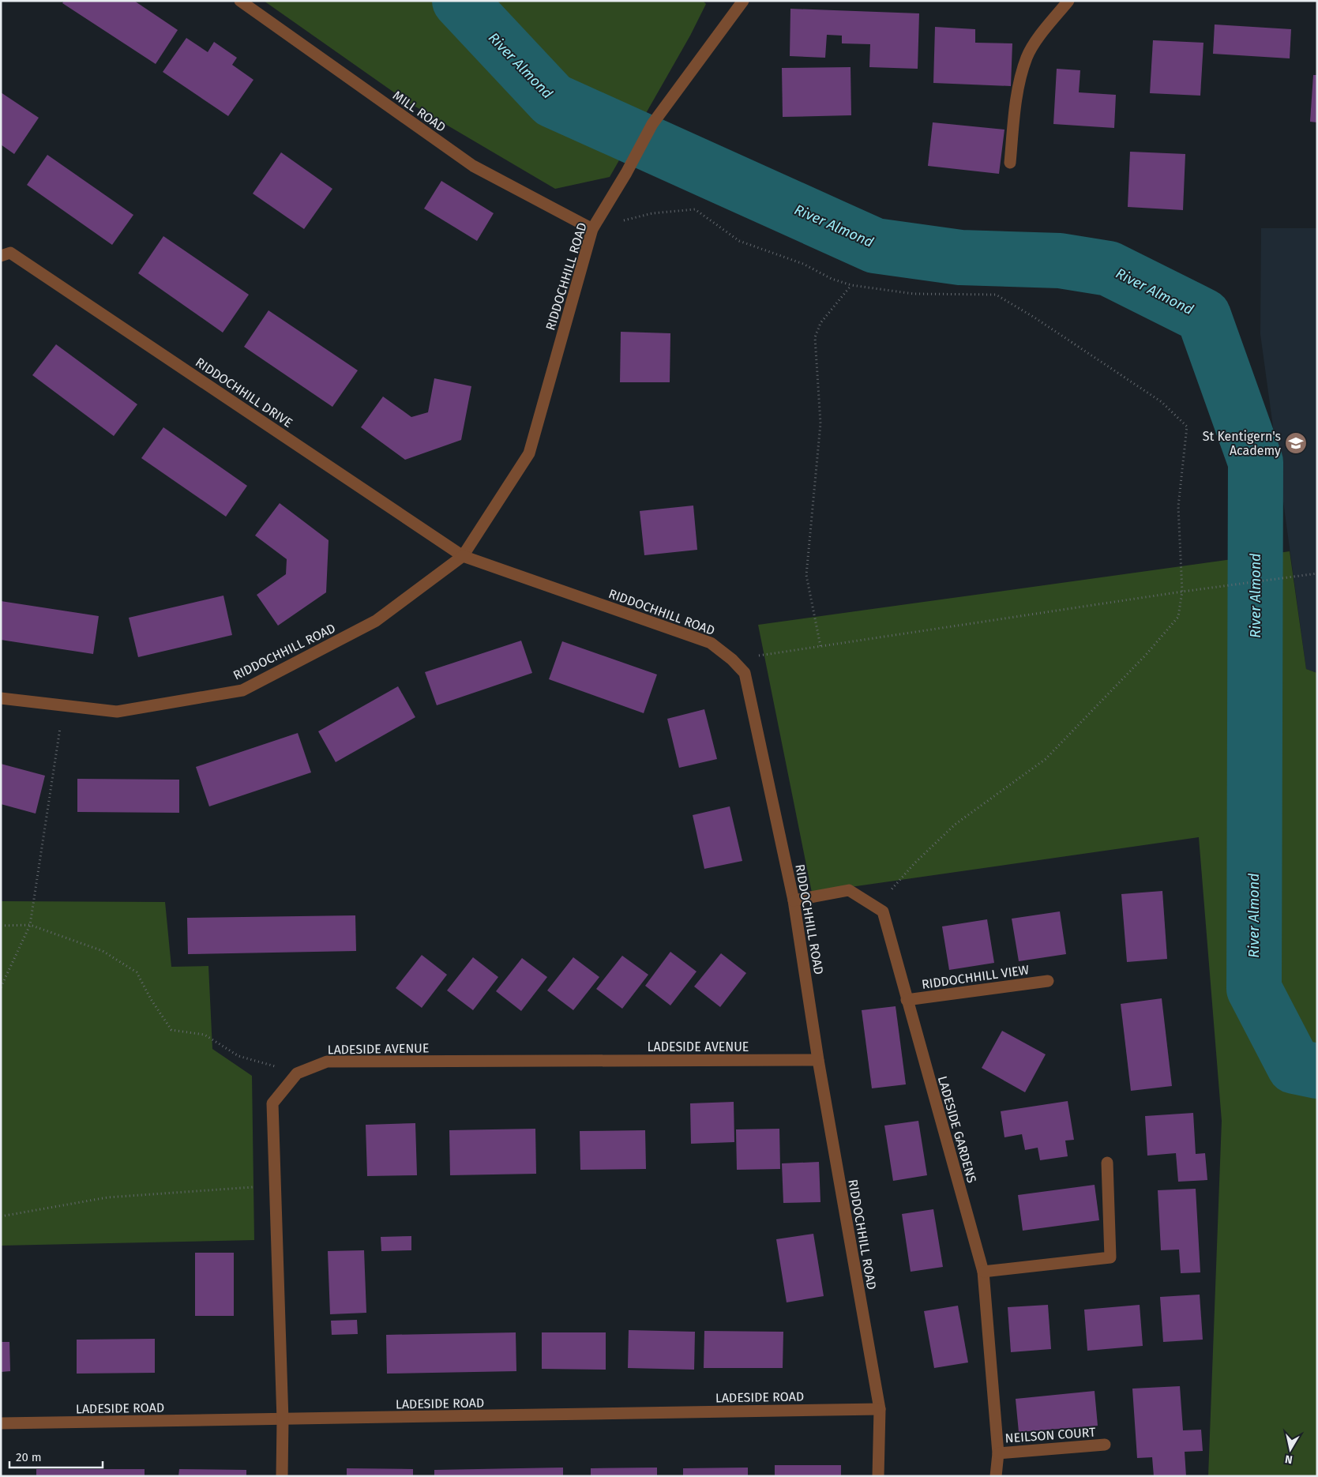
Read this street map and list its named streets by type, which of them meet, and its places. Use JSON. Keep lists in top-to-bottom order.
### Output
{
  "streets": {
    "street": [
      "MILL ROAD",
      "RIDDOCHHILL ROAD",
      "RIDDOCHHILL DRIVE",
      "RIDDOCHHILL VIEW",
      "LADESIDE AVENUE",
      "LADESIDE GARDENS",
      "LADESIDE ROAD",
      "NEILSON COURT"
    ]
  },
  "crossings": [
    ["MILL ROAD", "RIDDOCHHILL ROAD"],
    ["RIDDOCHHILL ROAD", "RIDDOCHHILL DRIVE"],
    ["RIDDOCHHILL ROAD", "LADESIDE AVENUE"],
    ["RIDDOCHHILL ROAD", "LADESIDE GARDENS"],
    ["RIDDOCHHILL ROAD", "LADESIDE ROAD"],
    ["RIDDOCHHILL VIEW", "LADESIDE GARDENS"],
    ["LADESIDE AVENUE", "LADESIDE ROAD"],
    ["LADESIDE GARDENS", "NEILSON COURT"]
  ],
  "water": ["River Almond"],
  "places": {
    "school or university": ["St Kentigern's Academy"]
  },
  "scale_bar": "20 m",
  "north": "bottom"
}
